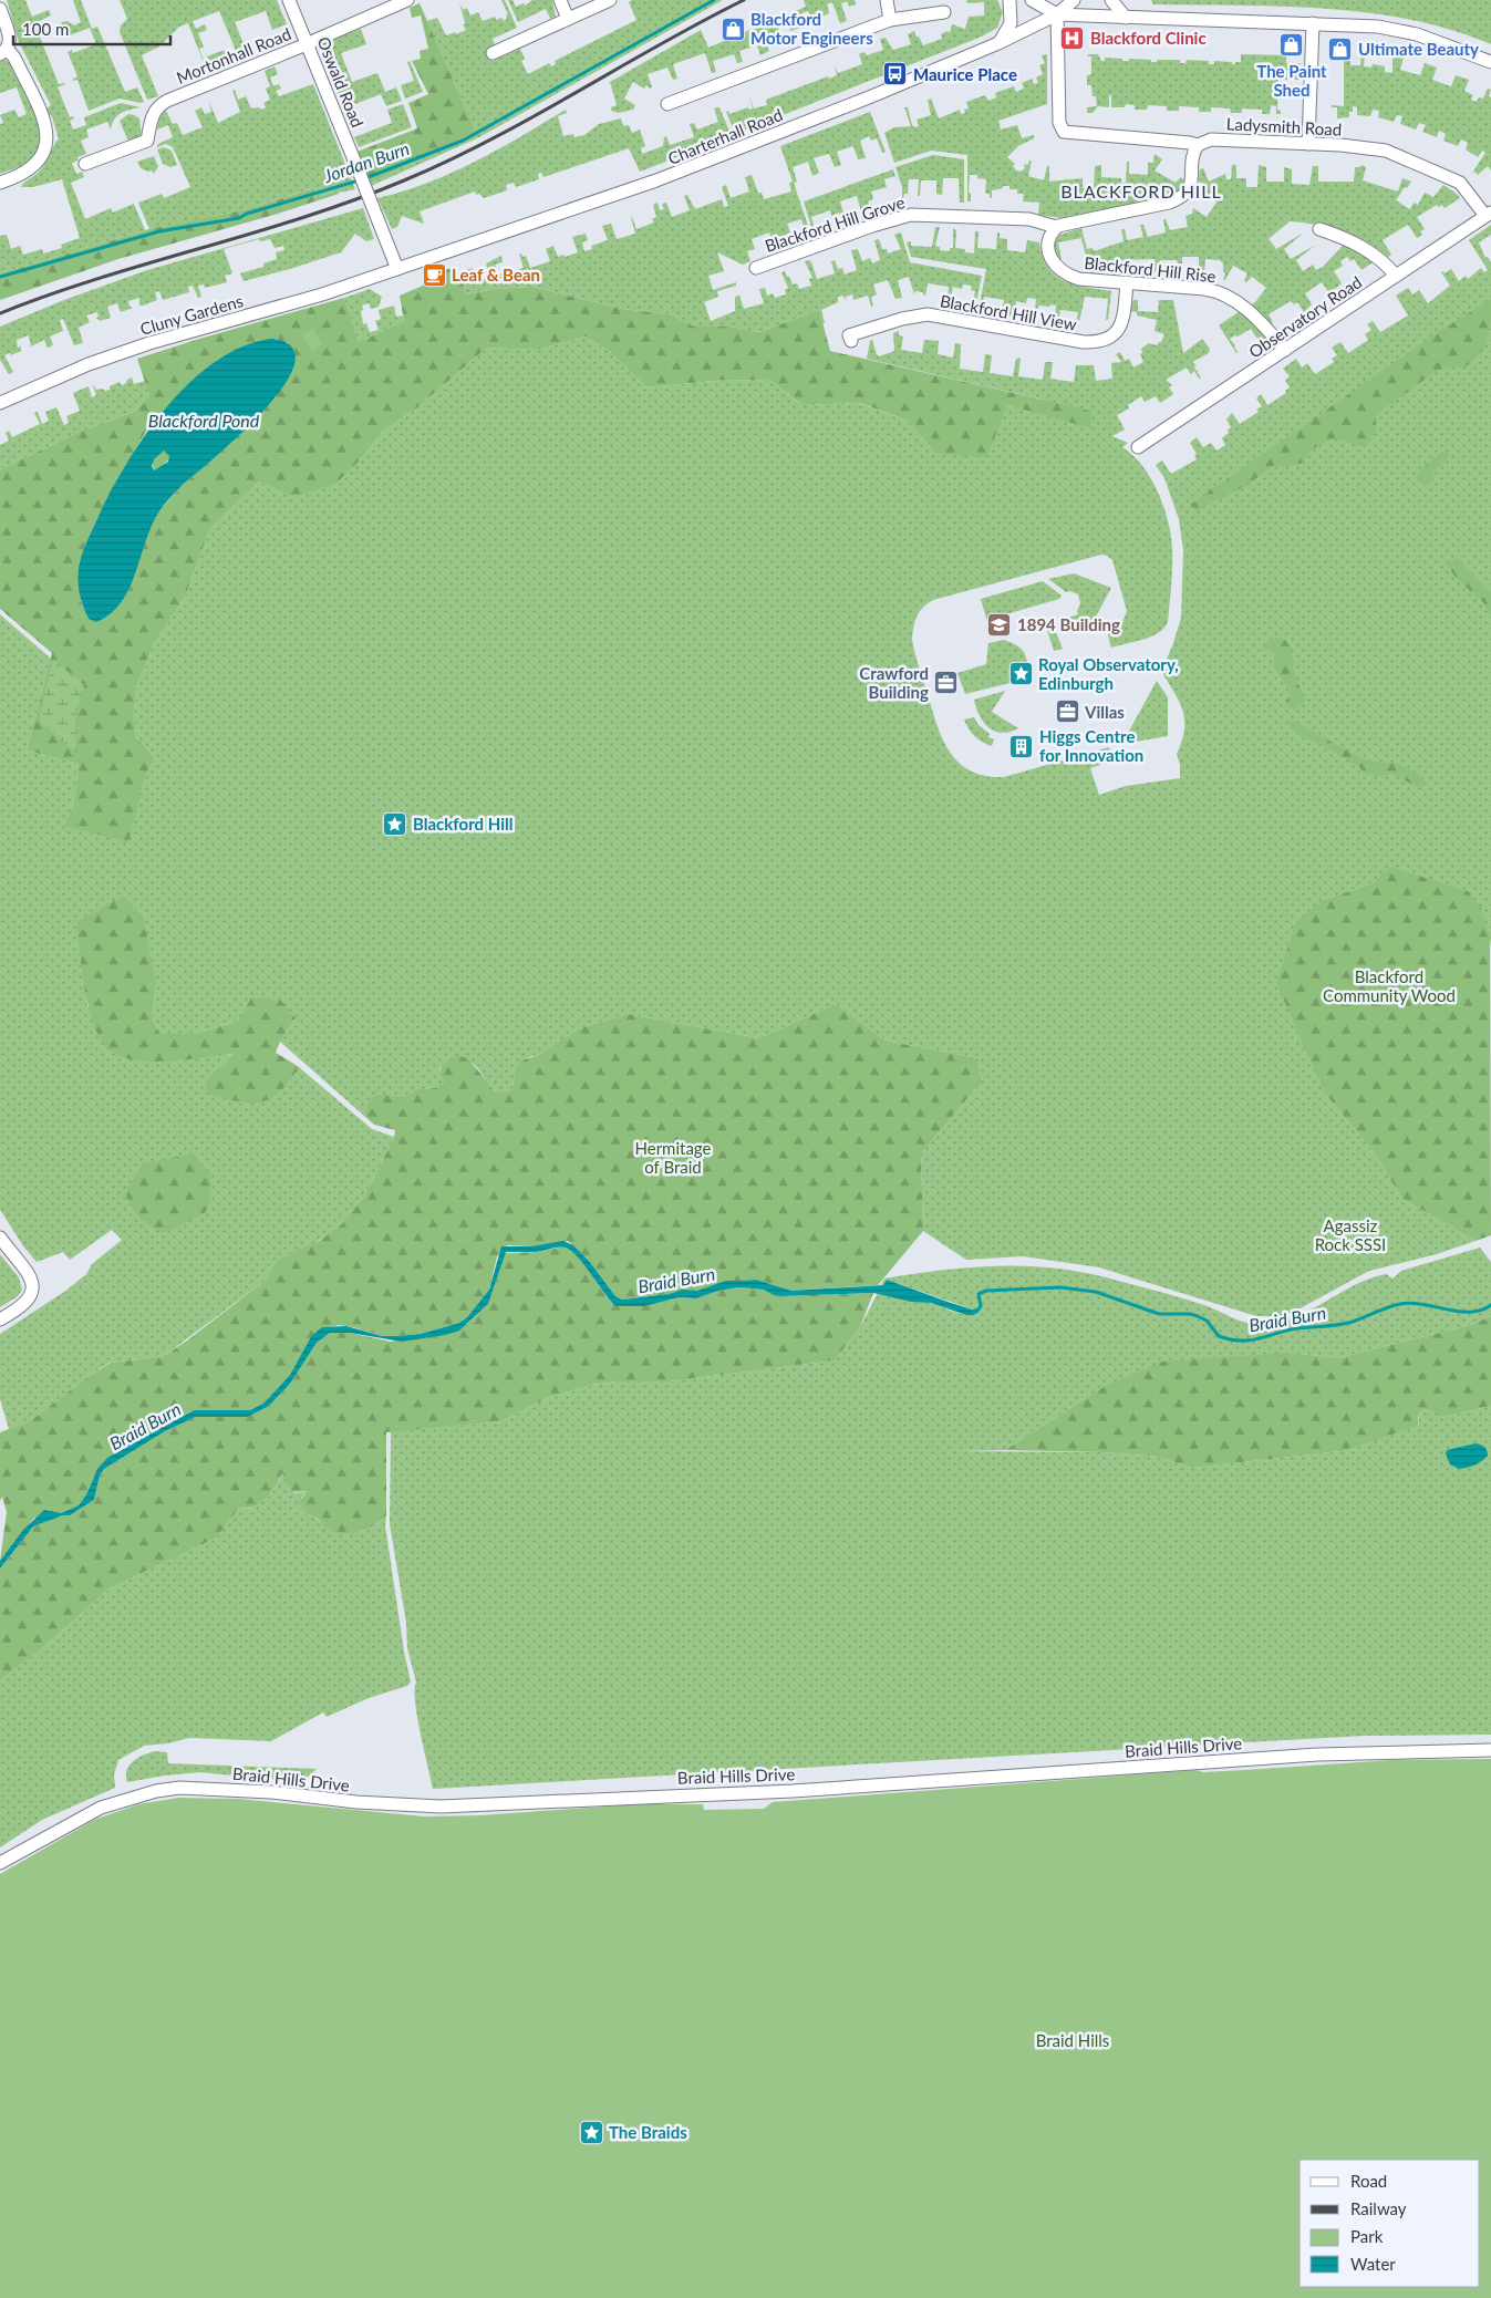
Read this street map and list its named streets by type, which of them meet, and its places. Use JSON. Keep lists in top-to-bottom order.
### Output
{
  "streets": {
    "street": [
      "Mortonhall Road",
      "Oswald Road",
      "Ladysmith Road",
      "Charterhall Road",
      "Blackford Hill Grove",
      "Blackford Hill Rise",
      "Blackford Hill View",
      "Cluny Gardens",
      "Observatory Road",
      "Braid Hills Drive"
    ]
  },
  "crossings": [
    ["Mortonhall Road", "Oswald Road"],
    ["Oswald Road", "Charterhall Road"],
    ["Oswald Road", "Cluny Gardens"],
    ["Ladysmith Road", "Charterhall Road"],
    ["Ladysmith Road", "Observatory Road"],
    ["Charterhall Road", "Cluny Gardens"],
    ["Blackford Hill Grove", "Blackford Hill Rise"],
    ["Blackford Hill Rise", "Blackford Hill View"],
    ["Blackford Hill Rise", "Observatory Road"]
  ],
  "districts": ["BLACKFORD HILL"],
  "water": ["Jordan Burn", "Blackford Pond", "Braid Burn"],
  "parks": [
    "Blackford Community Wood",
    "Hermitage of Braid",
    "Agassiz Rock SSSI",
    "Braid Hills"
  ],
  "places": {
    "shop": ["Blackford Motor Engineers", "The Paint Shed", "Ultimate Beauty"],
    "hospital": ["Blackford Clinic"],
    "bus stop": ["Maurice Place"],
    "cafe": ["Leaf & Bean"],
    "school or university": ["1894 Building"],
    "place": ["Royal Observatory, Edinburgh", "Blackford Hill", "The Braids"],
    "office": ["Crawford Building", "Villas"],
    "building": ["Higgs Centre for Innovation"]
  },
  "legend": [
    "Road",
    "Railway",
    "Park",
    "Water"
  ],
  "scale_bar": "100 m"
}
